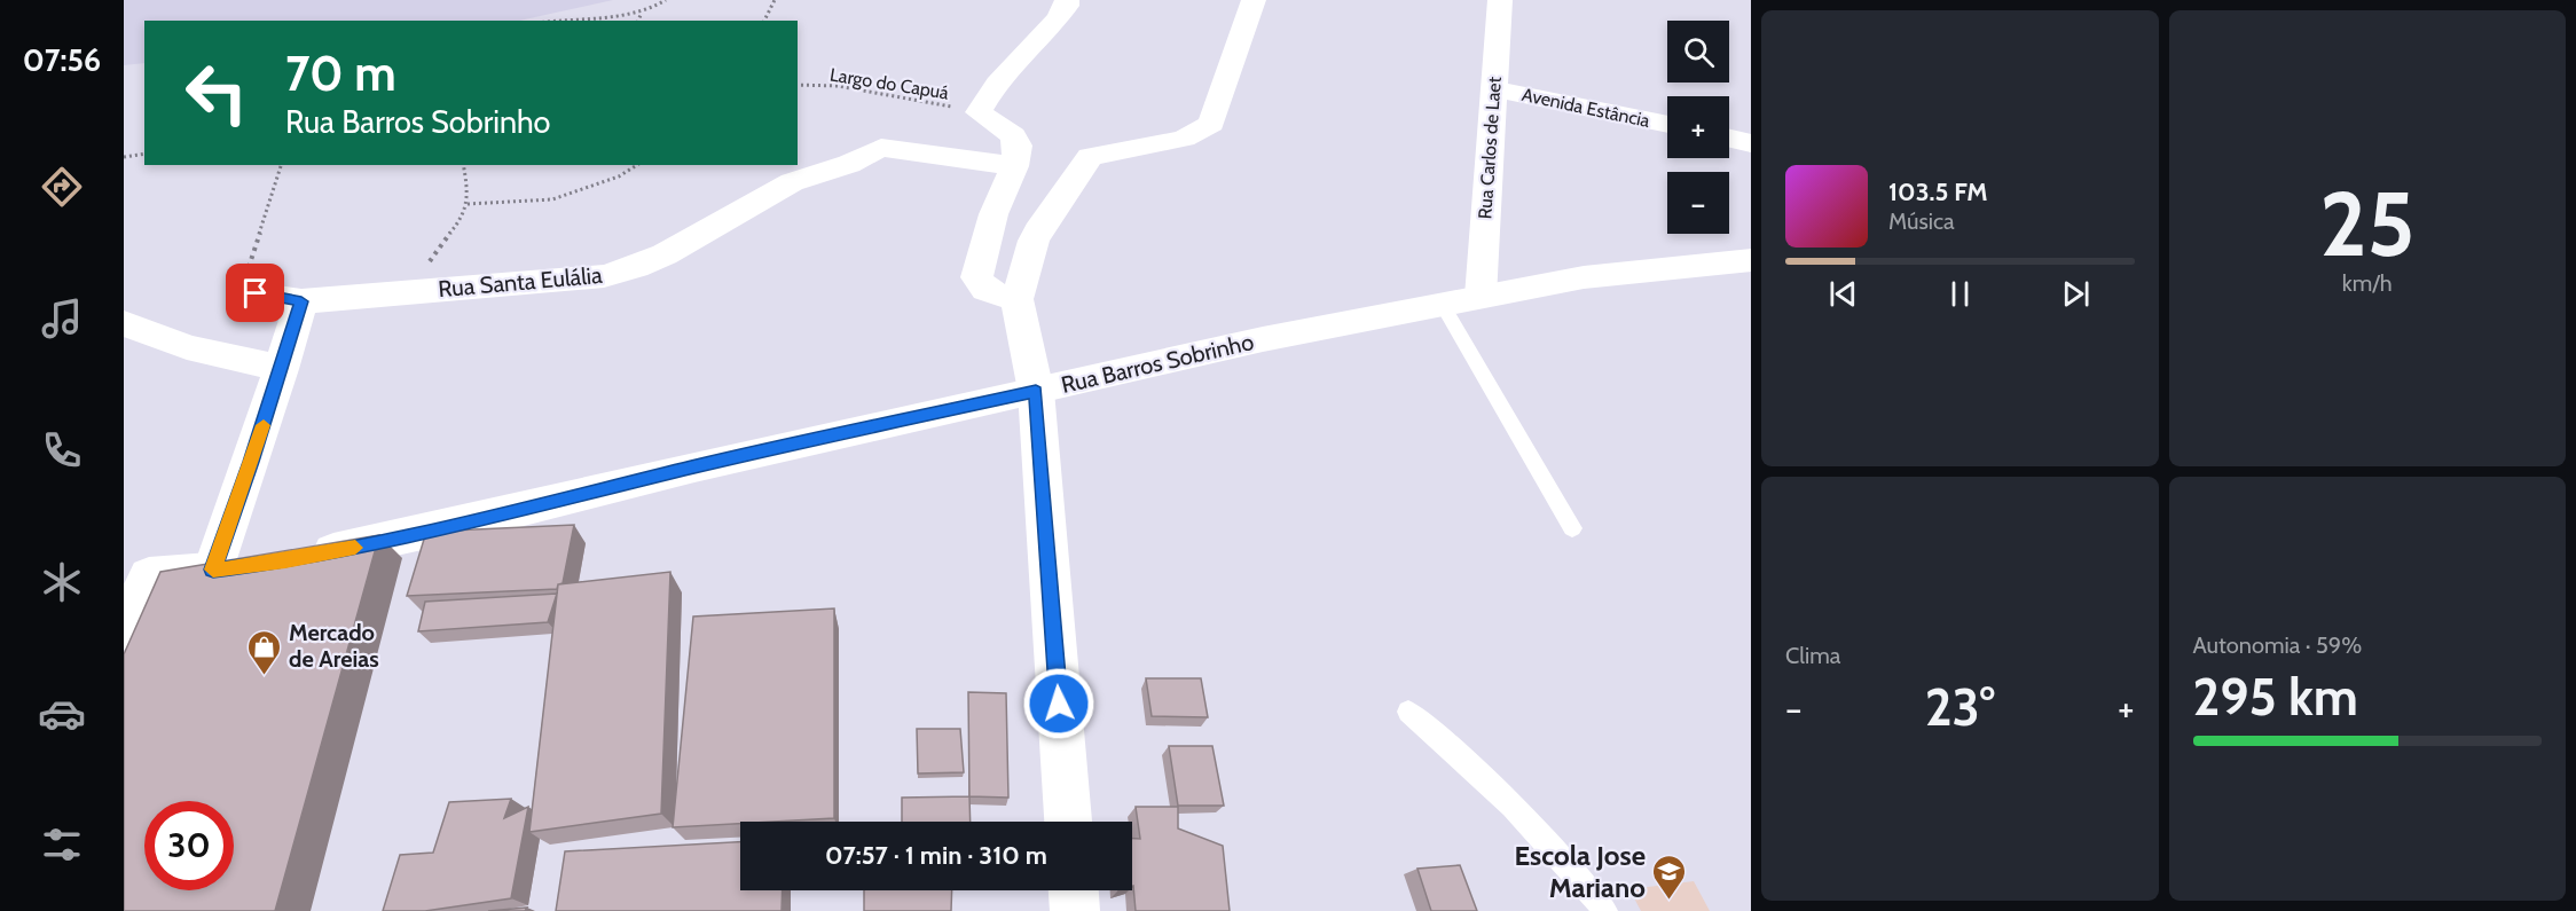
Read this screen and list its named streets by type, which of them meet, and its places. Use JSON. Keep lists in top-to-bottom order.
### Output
{
  "streets": {
    "street": [
      "Avenida Estância",
      "Rua Carlos de Laet",
      "Rua Santa Eulália",
      "Rua Barros Sobrinho"
    ],
    "path": ["Largo do Capuá"]
  },
  "crossings": [
    ["Avenida Estância", "Rua Carlos de Laet"],
    ["Rua Carlos de Laet", "Rua Barros Sobrinho"]
  ],
  "places": {
    "shop": ["Mercado de Areias"],
    "school or university": ["Escola Jose Mariano"]
  },
  "page": {
    "tabs": "07:56",
    "tile": [
      ["25", "km/h"],
      "Clima",
      ["Autonomia · 59%", "295 km"]
    ],
    "map_buttons": ["+", "−"],
    "turn": ["70 m", "Rua Barros Sobrinho"],
    "song": ["103.5 FM", "Música"],
    "heat": ["−", "23°", "+"],
    "limit": "30",
    "trip": "07:57 · 1 min · 310 m"
  }
}
